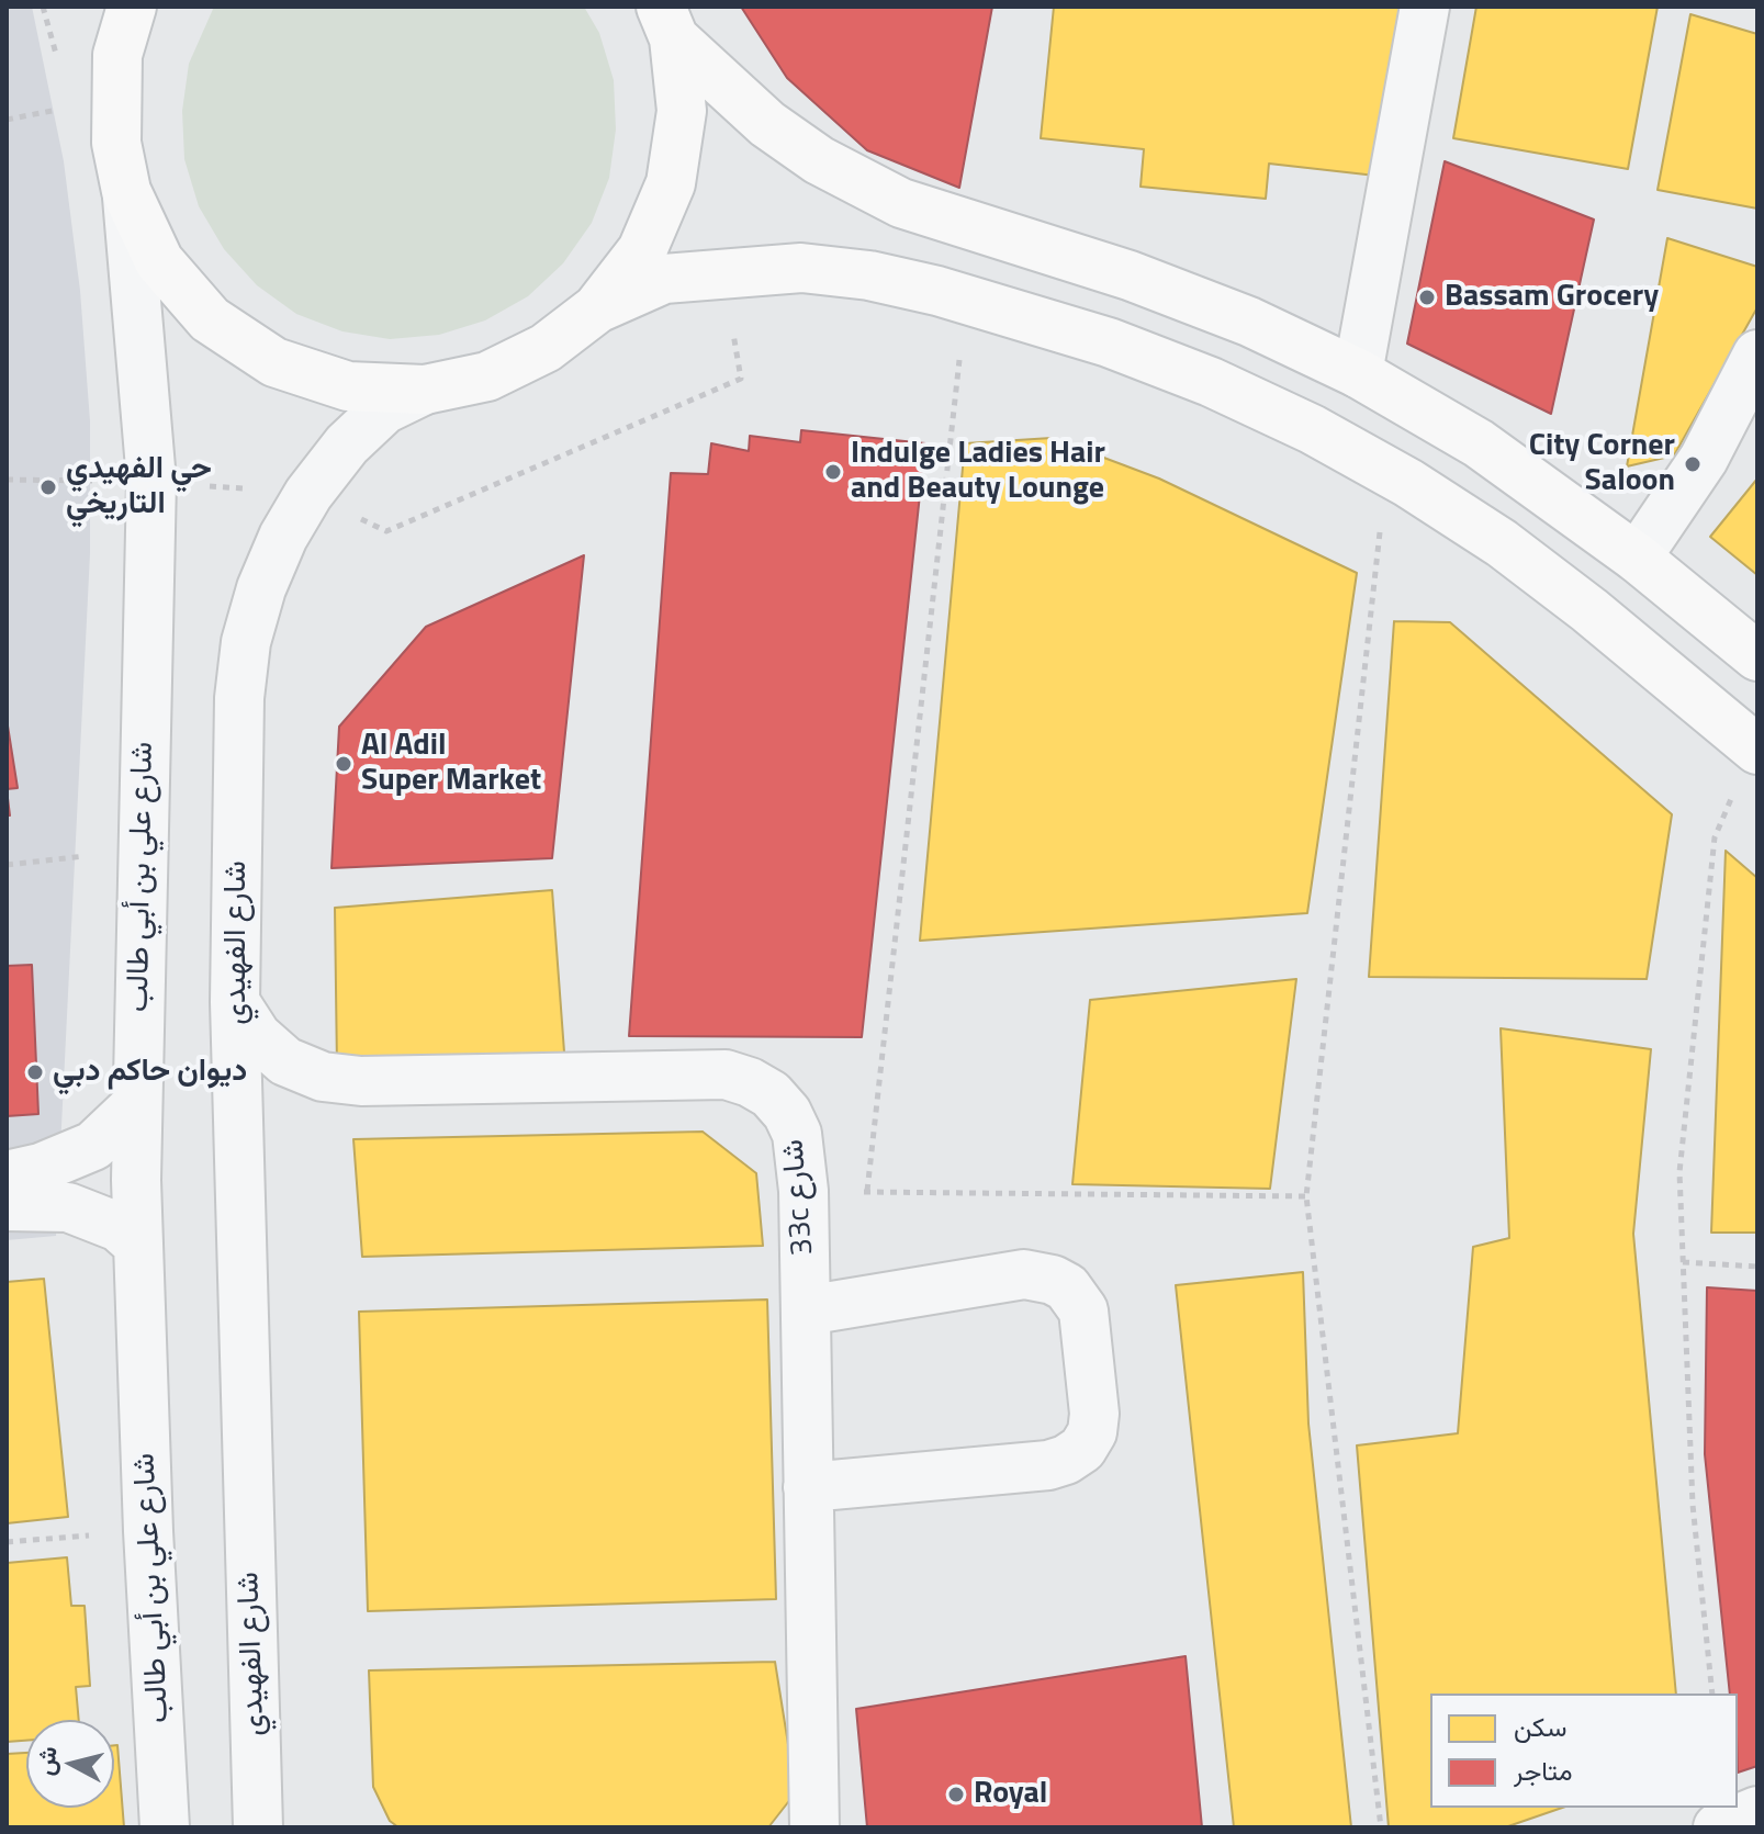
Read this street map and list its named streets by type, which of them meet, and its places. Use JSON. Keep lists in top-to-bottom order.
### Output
{
  "streets": {
    "street": ["شارع علي بن أبي طالب", "شارع الفهيدي", "33c شارع"]
  },
  "crossings": [
    ["شارع الفهيدي", "33c شارع"]
  ],
  "places": [
    "Bassam Grocery",
    "City Corner Saloon",
    "Indulge Ladies Hair and Beauty Lounge",
    "حي الفهيدي التاريخي",
    "Al Adil Super Market",
    "ديوان حاكم دبي",
    "Royal"
  ],
  "legend": ["سكن", "متاجر"],
  "north": "left"
}
